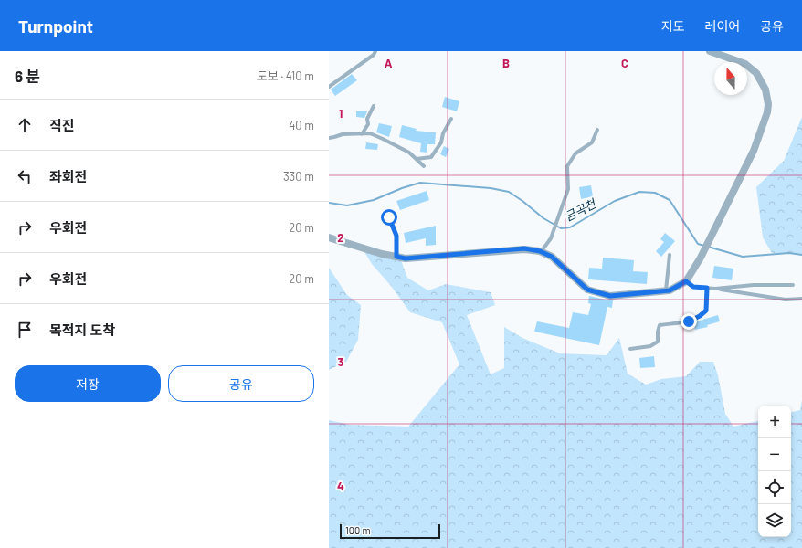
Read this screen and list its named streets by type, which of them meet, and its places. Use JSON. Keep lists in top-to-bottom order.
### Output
{
  "water": ["금곡천"],
  "scale_bar": "100 m",
  "north": "top",
  "page": {
    "header": "Turnpoint",
    "nav": ["지도", "레이어", "공유"],
    "heading": ["6 분", "도보 · 410 m"],
    "list": [
      ["직진", "40 m"],
      ["좌회전", "330 m"],
      ["우회전", "20 m"],
      ["우회전", "20 m"],
      "목적지 도착"
    ],
    "buttons": ["저장", "공유"],
    "map_buttons": ["+", "−"],
    "scale": "100 m"
  },
  "grid": {
    "columns": ["A", "B", "C"],
    "rows": [
      "1",
      "2",
      "3",
      "4"
    ]
  }
}
